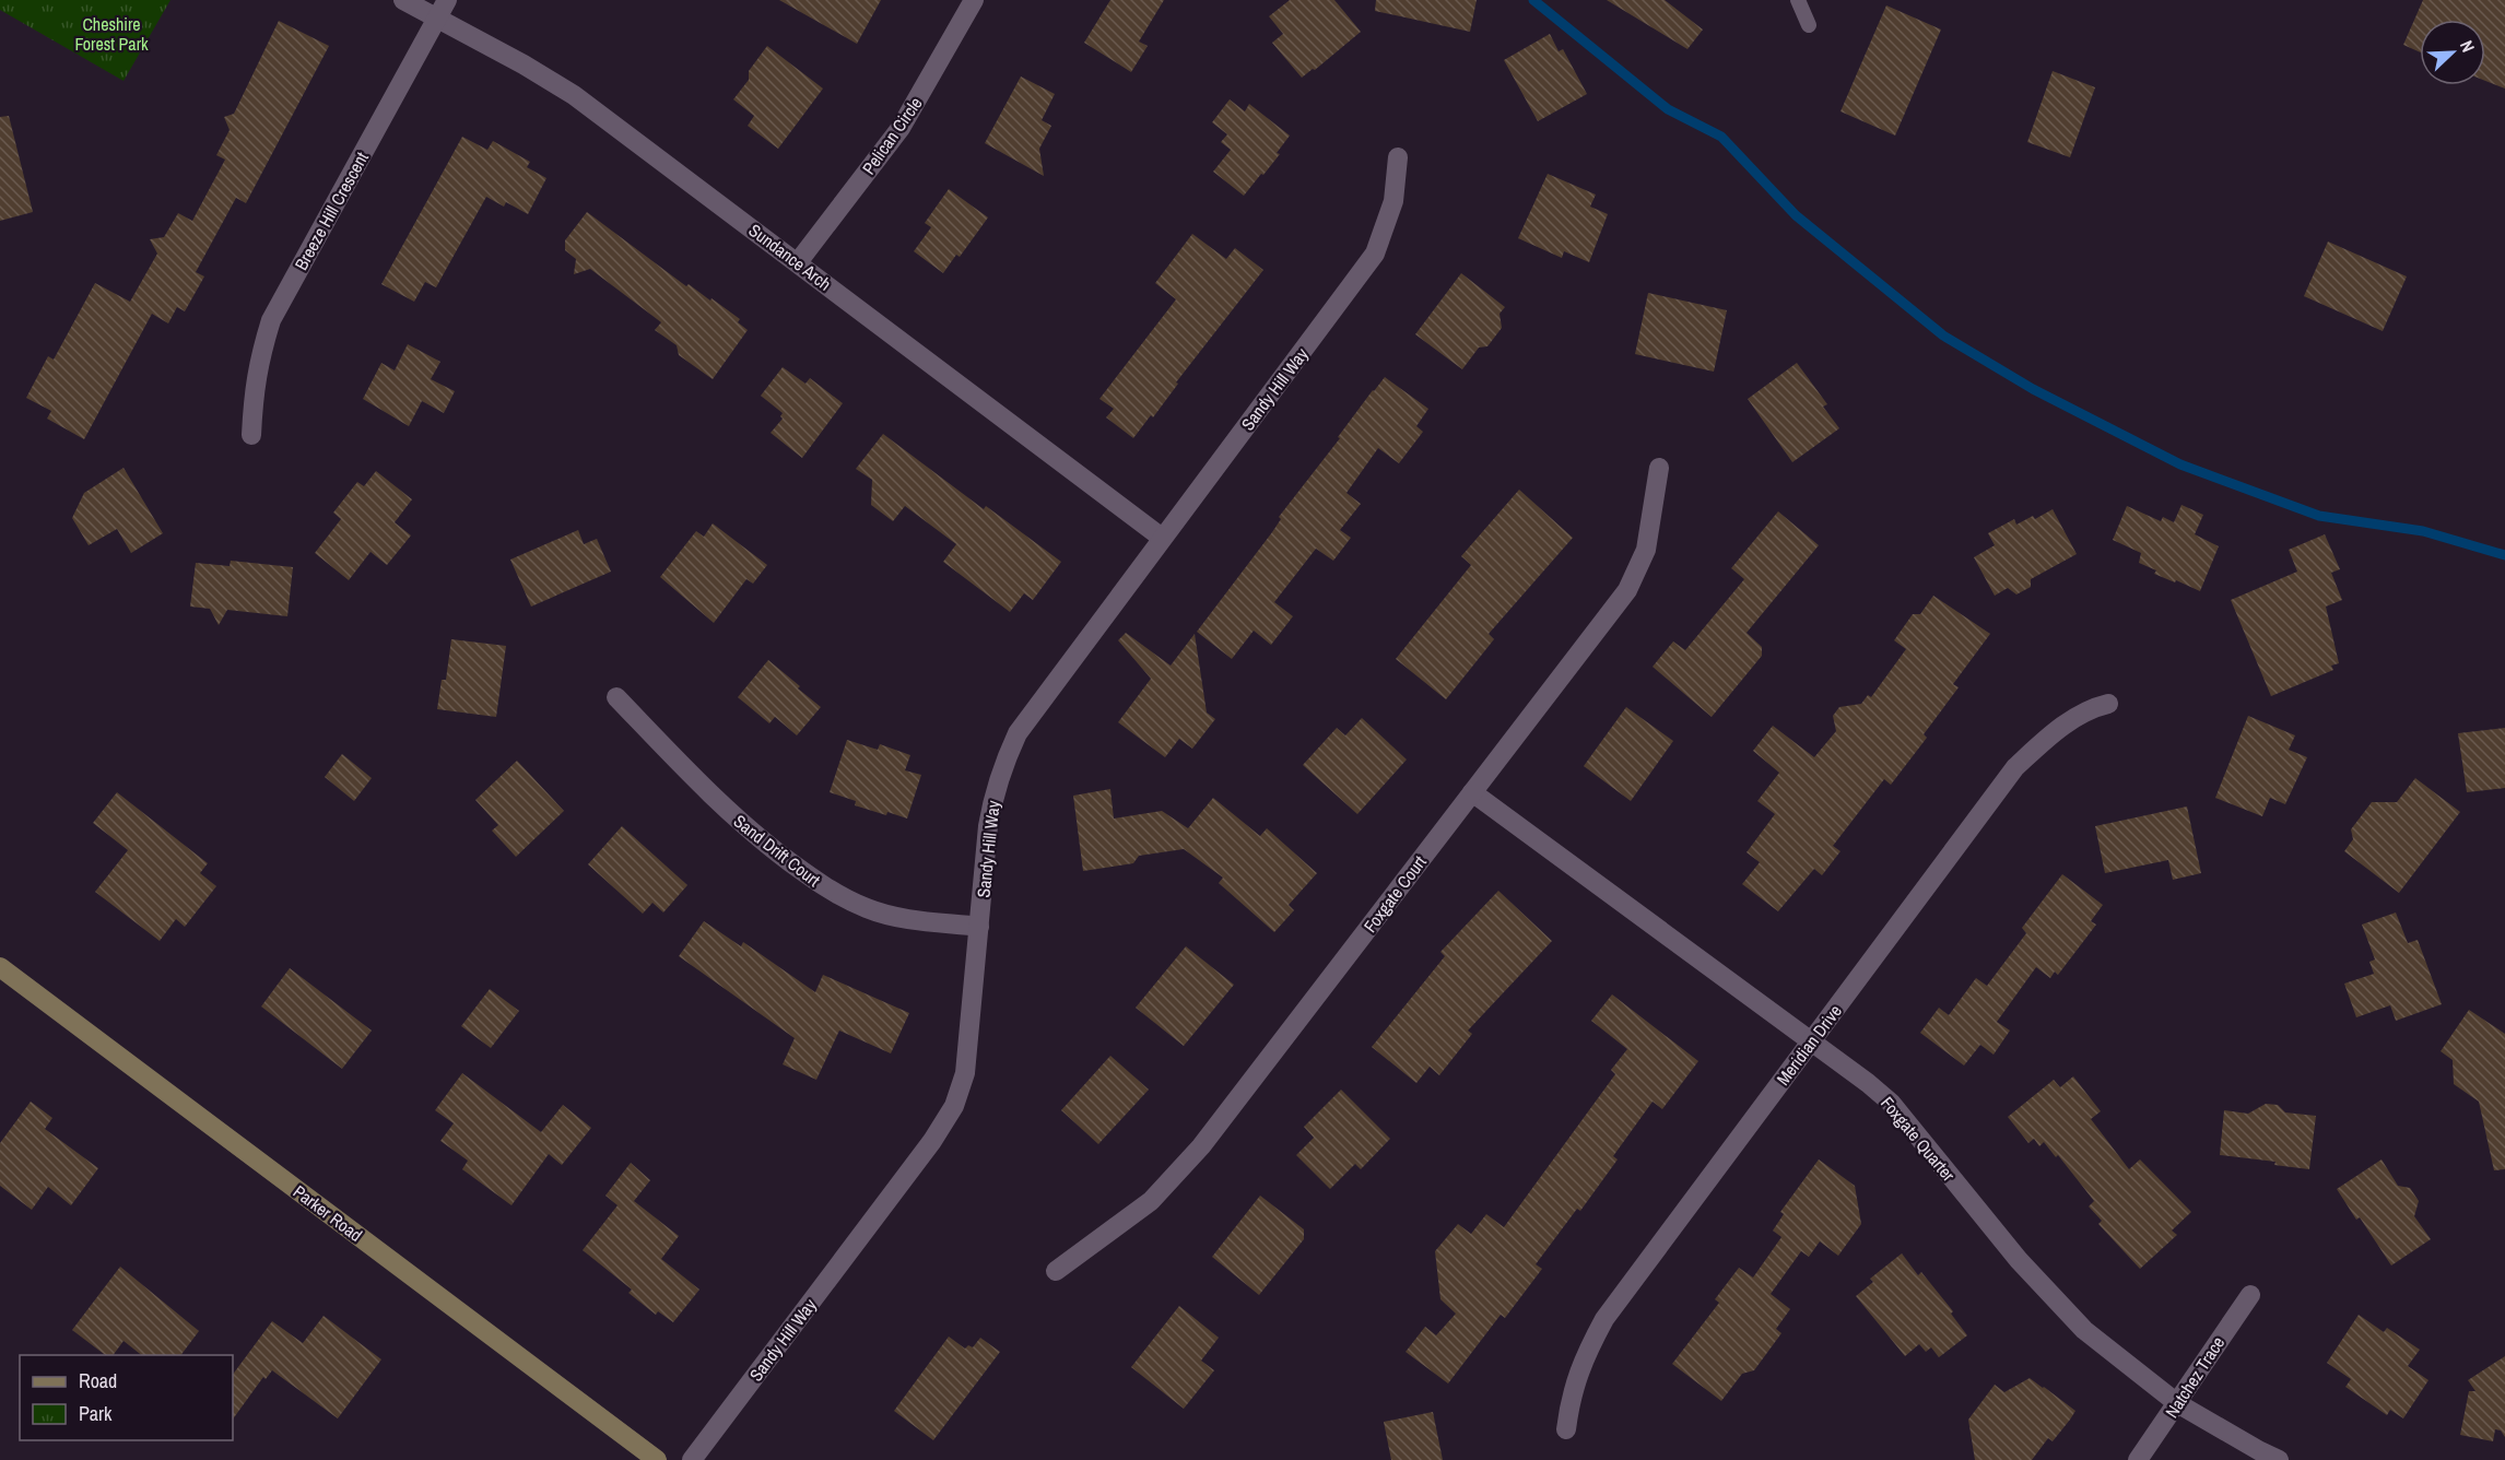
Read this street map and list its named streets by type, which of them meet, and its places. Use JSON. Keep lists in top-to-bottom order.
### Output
{
  "streets": {
    "street": [
      "Pelican Circle",
      "Breeze Hill Crescent",
      "Sundance Arch",
      "Sandy Hill Way",
      "Sand Drift Court",
      "Foxgate Court",
      "Meridian Drive",
      "Foxgate Quarter",
      "Parker Road",
      "Natchez Trace"
    ]
  },
  "crossings": [
    ["Pelican Circle", "Sundance Arch"],
    ["Breeze Hill Crescent", "Sundance Arch"],
    ["Sundance Arch", "Sandy Hill Way"],
    ["Sandy Hill Way", "Sand Drift Court"],
    ["Foxgate Court", "Foxgate Quarter"],
    ["Meridian Drive", "Foxgate Quarter"],
    ["Foxgate Quarter", "Natchez Trace"]
  ],
  "parks": ["Cheshire Forest Park"],
  "legend": ["Road", "Park"],
  "north": "top right"
}
